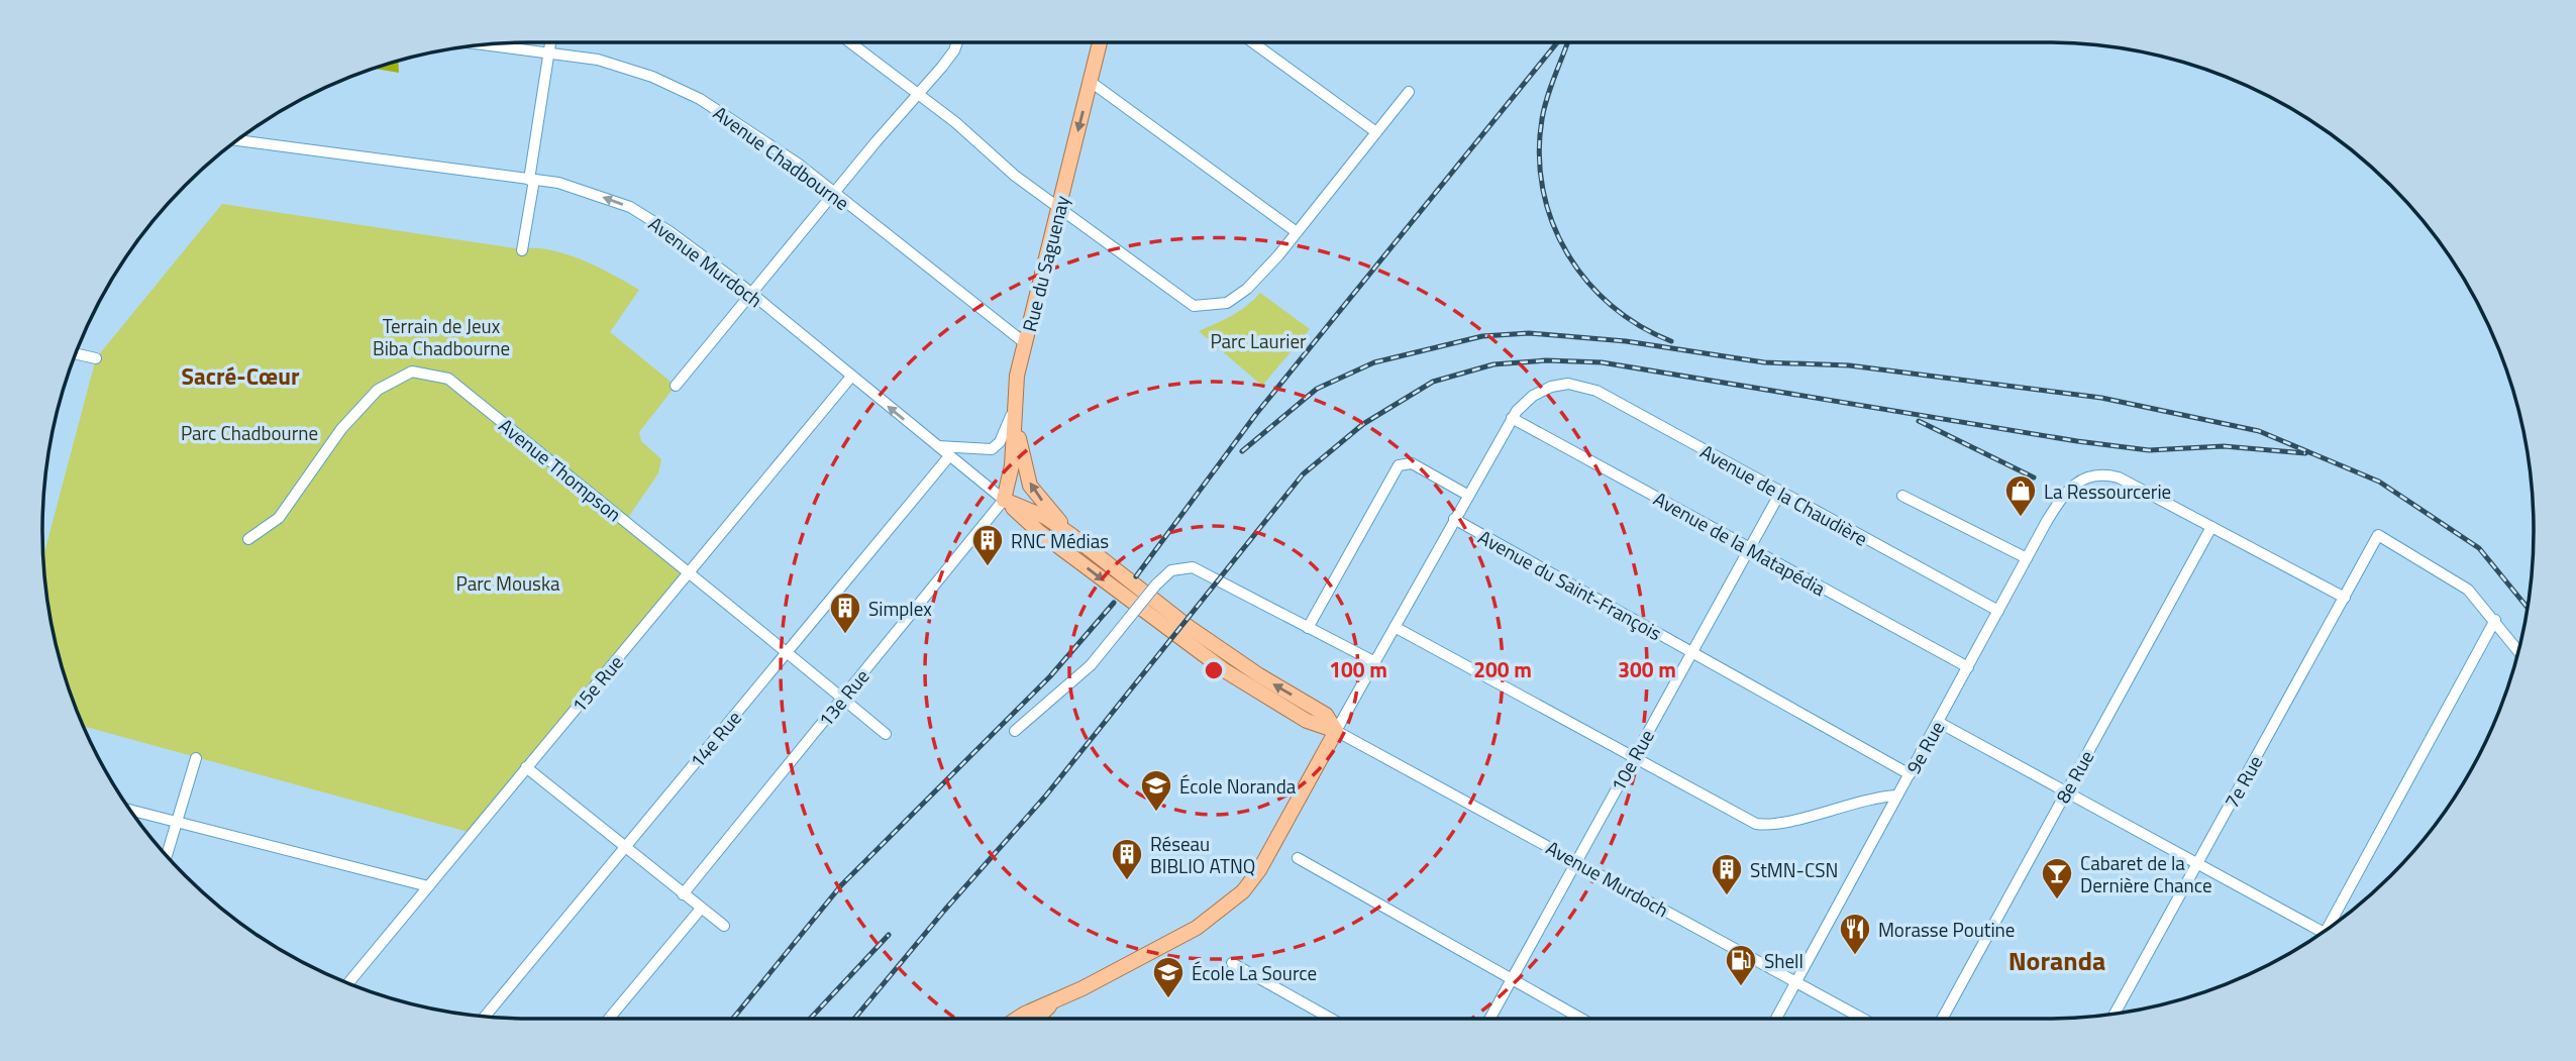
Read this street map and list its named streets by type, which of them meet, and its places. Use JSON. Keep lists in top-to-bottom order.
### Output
{
  "streets": {
    "main road": ["Avenue Murdoch", "Rue du Saguenay"],
    "street": [
      "Avenue Chadbourne",
      "Avenue Thompson",
      "Avenue de la Chaudière",
      "Avenue de la Matapédia",
      "Avenue du Saint-François",
      "15e Rue",
      "13e Rue",
      "14e Rue",
      "9e Rue",
      "10e Rue",
      "8e Rue",
      "7e Rue"
    ]
  },
  "crossings": [
    ["Avenue Chadbourne", "Rue du Saguenay"],
    ["Avenue Murdoch", "Rue du Saguenay"],
    ["Avenue Murdoch", "15e Rue"],
    ["Avenue Murdoch", "13e Rue"],
    ["Avenue Murdoch", "14e Rue"],
    ["Avenue Murdoch", "9e Rue"],
    ["Avenue Murdoch", "10e Rue"],
    ["Rue du Saguenay", "13e Rue"],
    ["Avenue Thompson", "15e Rue"],
    ["Avenue Thompson", "13e Rue"],
    ["Avenue Thompson", "14e Rue"],
    ["Avenue de la Chaudière", "Avenue de la Matapédia"],
    ["Avenue de la Chaudière", "9e Rue"],
    ["Avenue de la Chaudière", "10e Rue"],
    ["Avenue de la Matapédia", "9e Rue"],
    ["Avenue de la Matapédia", "10e Rue"],
    ["Avenue du Saint-François", "9e Rue"],
    ["Avenue du Saint-François", "10e Rue"],
    ["9e Rue", "8e Rue"]
  ],
  "districts": ["Sacré-Cœur", "Noranda"],
  "parks": [
    "Terrain de Jeux Biba Chadbourne",
    "Parc Laurier",
    "Parc Chadbourne",
    "Parc Mouska"
  ],
  "places": {
    "shop": ["La Ressourcerie"],
    "building": [
      "RNC Médias",
      "Simplex",
      "Réseau BIBLIO ATNQ",
      "StMN-CSN"
    ],
    "school or university": ["École Noranda", "École La Source"],
    "bar": ["Cabaret de la Dernière Chance"],
    "restaurant": ["Morasse Poutine"],
    "fuel station": ["Shell"]
  },
  "rings": ["100 m", "200 m", "300 m"]
}
